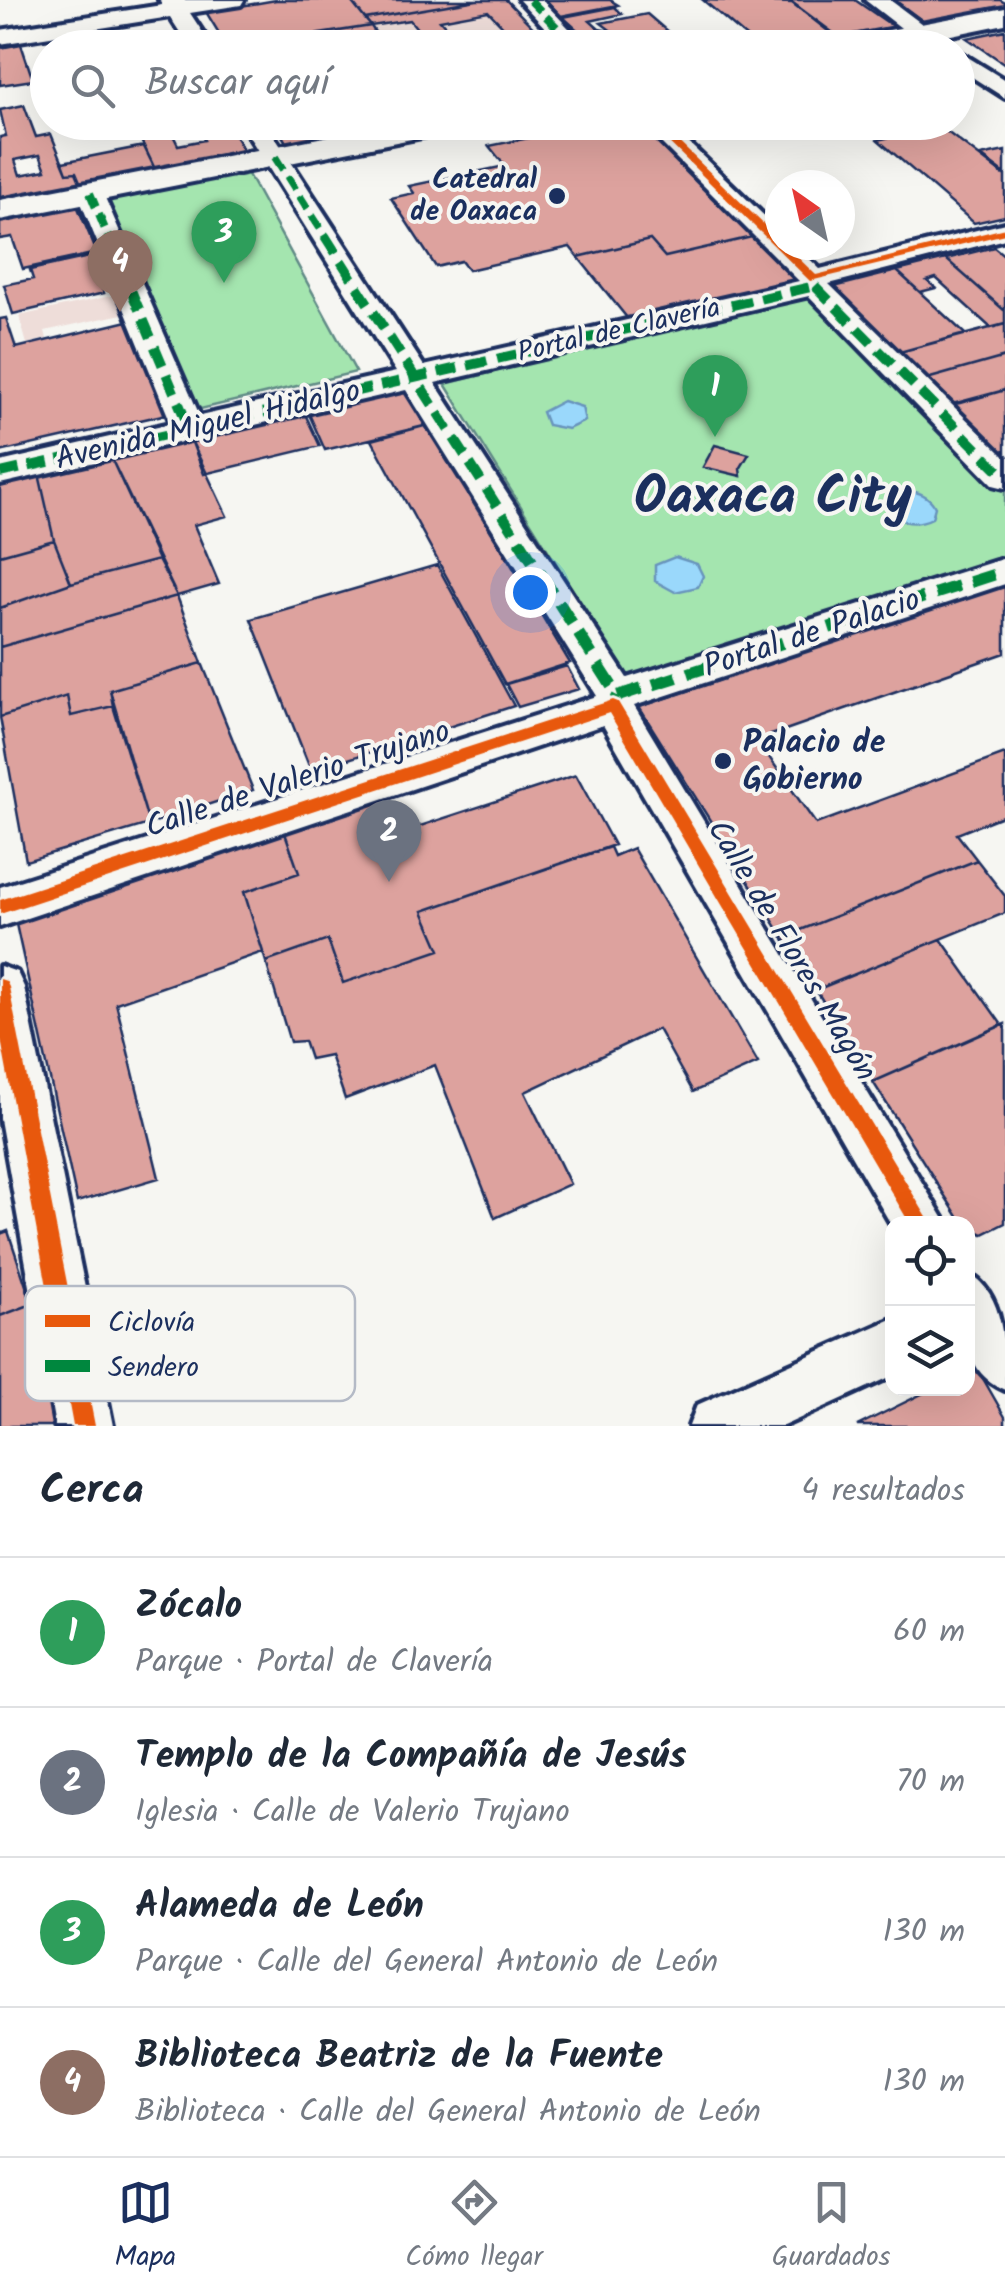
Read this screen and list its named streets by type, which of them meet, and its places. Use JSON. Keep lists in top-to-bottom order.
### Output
{
  "streets": {
    "street": [
      "Portal de Clavería",
      "Avenida Miguel Hidalgo",
      "Portal de Palacio",
      "Calle de Valerio Trujano",
      "Calle de Flores Magón"
    ]
  },
  "crossings": [
    ["Portal de Clavería", "Avenida Miguel Hidalgo"],
    ["Portal de Clavería", "Calle de Flores Magón"],
    ["Avenida Miguel Hidalgo", "Calle de Flores Magón"],
    ["Portal de Palacio", "Calle de Valerio Trujano"],
    ["Portal de Palacio", "Calle de Flores Magón"],
    ["Calle de Valerio Trujano", "Calle de Flores Magón"]
  ],
  "districts": ["Oaxaca City"],
  "places": ["Catedral de Oaxaca", "Palacio de Gobierno"],
  "legend": ["Ciclovía", "Sendero"],
  "north": "top left",
  "page": {
    "search": "Buscar aquí",
    "pins": [
      "3",
      "4",
      "1",
      "2"
    ],
    "heading": ["Cerca", "4 resultados"],
    "list": [
      {
        "mark": "1",
        "name": "Zócalo",
        "note": "Parque · Portal de Clavería",
        "value": "60 m"
      },
      {
        "mark": "2",
        "name": "Templo de la Compañía de Jesús",
        "note": "Iglesia · Calle de Valerio Trujano",
        "value": "70 m"
      },
      {
        "mark": "3",
        "name": "Alameda de León",
        "note": "Parque · Calle del General Antonio de León",
        "value": "130 m"
      },
      {
        "mark": "4",
        "name": "Biblioteca Beatriz de la Fuente",
        "note": "Biblioteca · Calle del General Antonio de León",
        "value": "130 m"
      }
    ],
    "nav": ["Mapa", "Cómo llegar", "Guardados"]
  }
}
